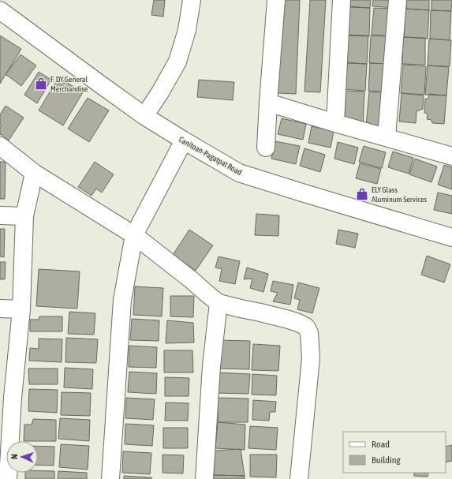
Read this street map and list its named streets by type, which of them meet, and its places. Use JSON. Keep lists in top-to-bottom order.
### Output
{
  "streets": {
    "street": ["Canitoan-Pagatpat Road"]
  },
  "places": {
    "shop": ["F. DY General Merchandise", "ELY Glass Aluminum Services"]
  },
  "legend": ["Road", "Building"],
  "north": "left"
}
